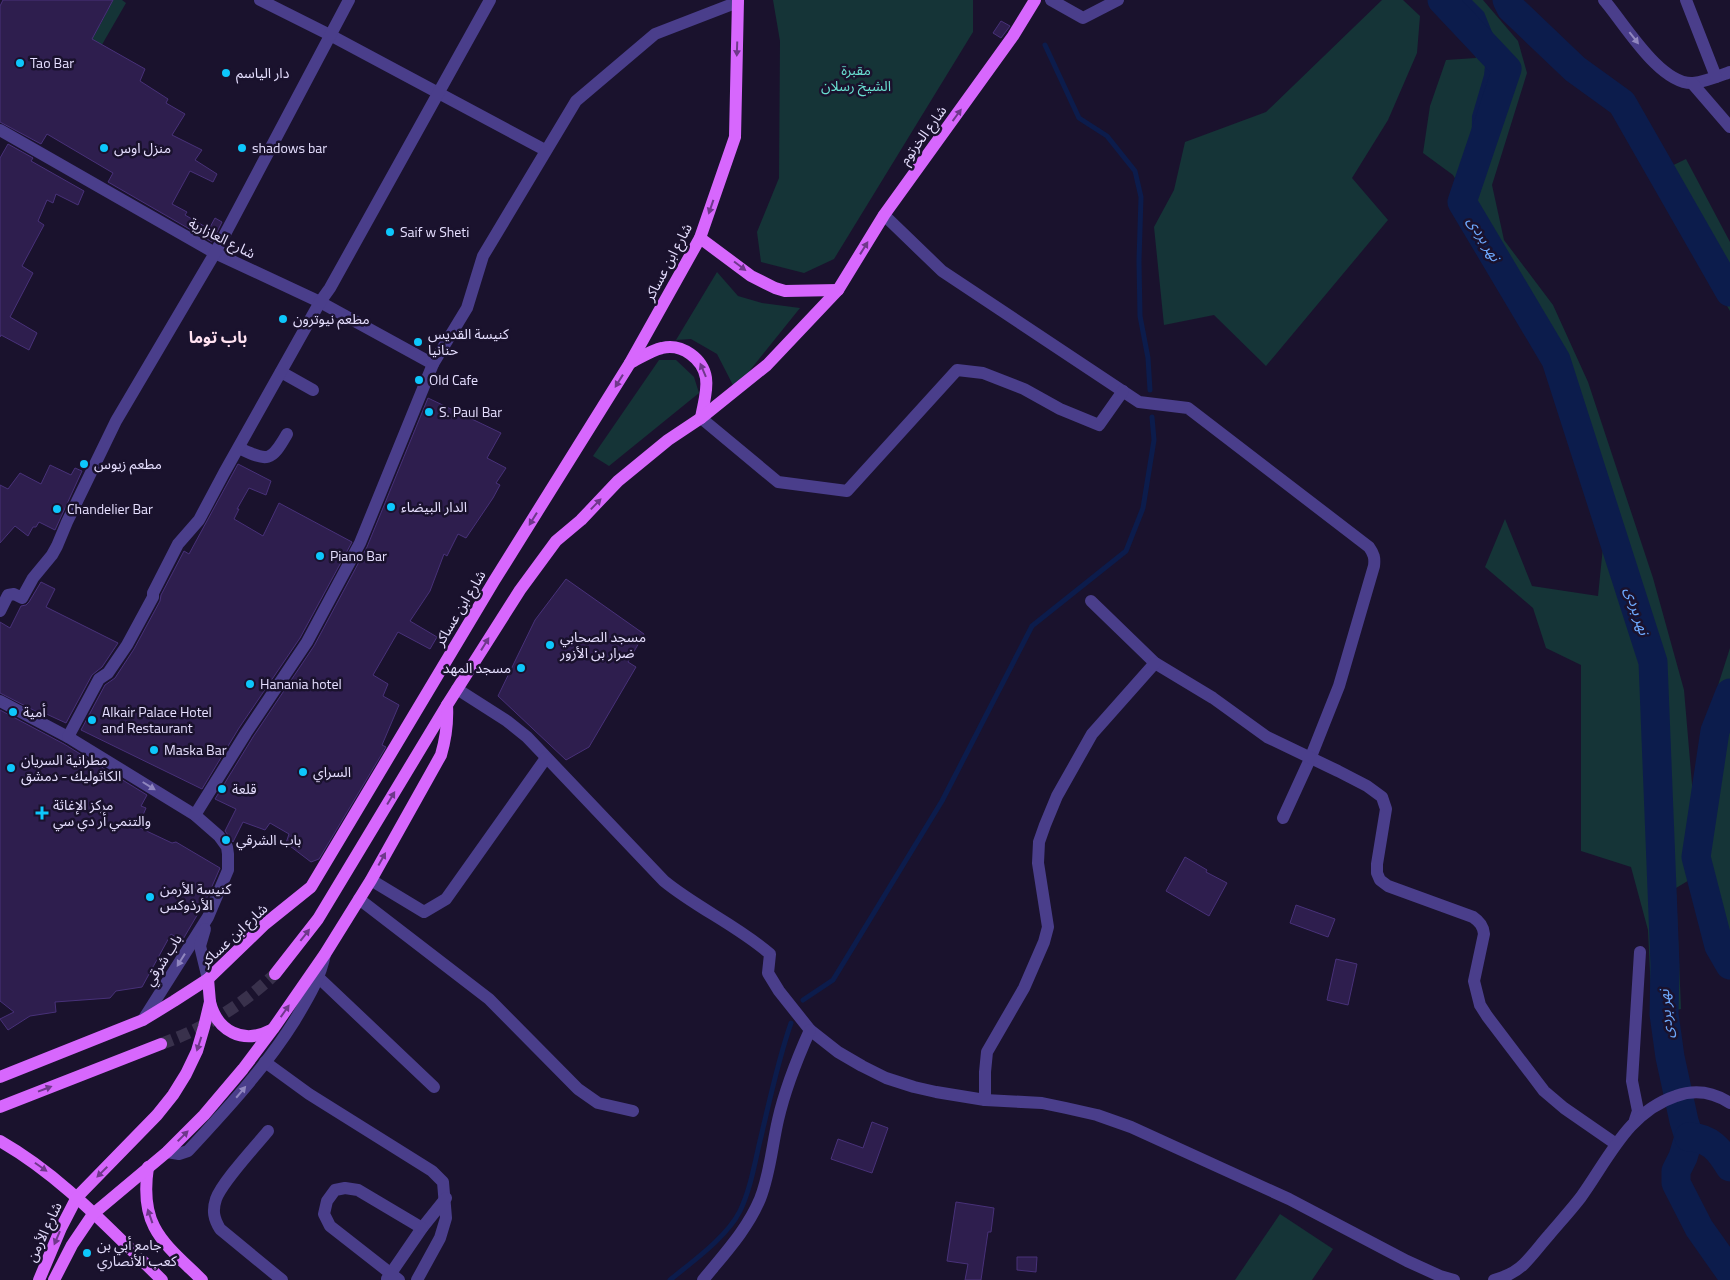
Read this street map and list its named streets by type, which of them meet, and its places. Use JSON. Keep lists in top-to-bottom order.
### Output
{
  "streets": {
    "main road": ["شارع الخرتوم", "شارع ابن عساكر", "شارع الأرمن"],
    "street": ["شارع العازارية", "باب شرقي"]
  },
  "crossings": [
    ["شارع ابن عساكر", "باب شرقي"]
  ],
  "one_way": ["شارع الخرتوم", "باب شرقي"],
  "districts": ["باب توما"],
  "water": ["نهر بردى"],
  "parks": ["مقبرة الشيخ رسلان"],
  "places": {
    "other": [
      "Tao Bar",
      "دار الياسم",
      "منزل اوس",
      "shadows bar",
      "Saif w Sheti",
      "مطعم نيوترون",
      "كنيسة القديس حنانيا",
      "Old Cafe",
      "S. Paul Bar",
      "مطعم زيوس",
      "الدار البيضاء",
      "Chandelier Bar",
      "Piano Bar",
      "مسجد الصحابي ضرار بن الأزور",
      "مسجد المهد",
      "Hanania hotel",
      "أمية",
      "Alkair Palace Hotel and Restaurant",
      "Maska Bar",
      "مطرانية السريان الكاثوليك - دمشق",
      "السراي",
      "قلعة",
      "باب الشرقي",
      "كنيسة الأرمن الأرذوكس",
      "جامع أبي بن كعب الأنصاري"
    ],
    "health": ["مركز الإغاثة والتنمي أر دي سي"]
  }
}
